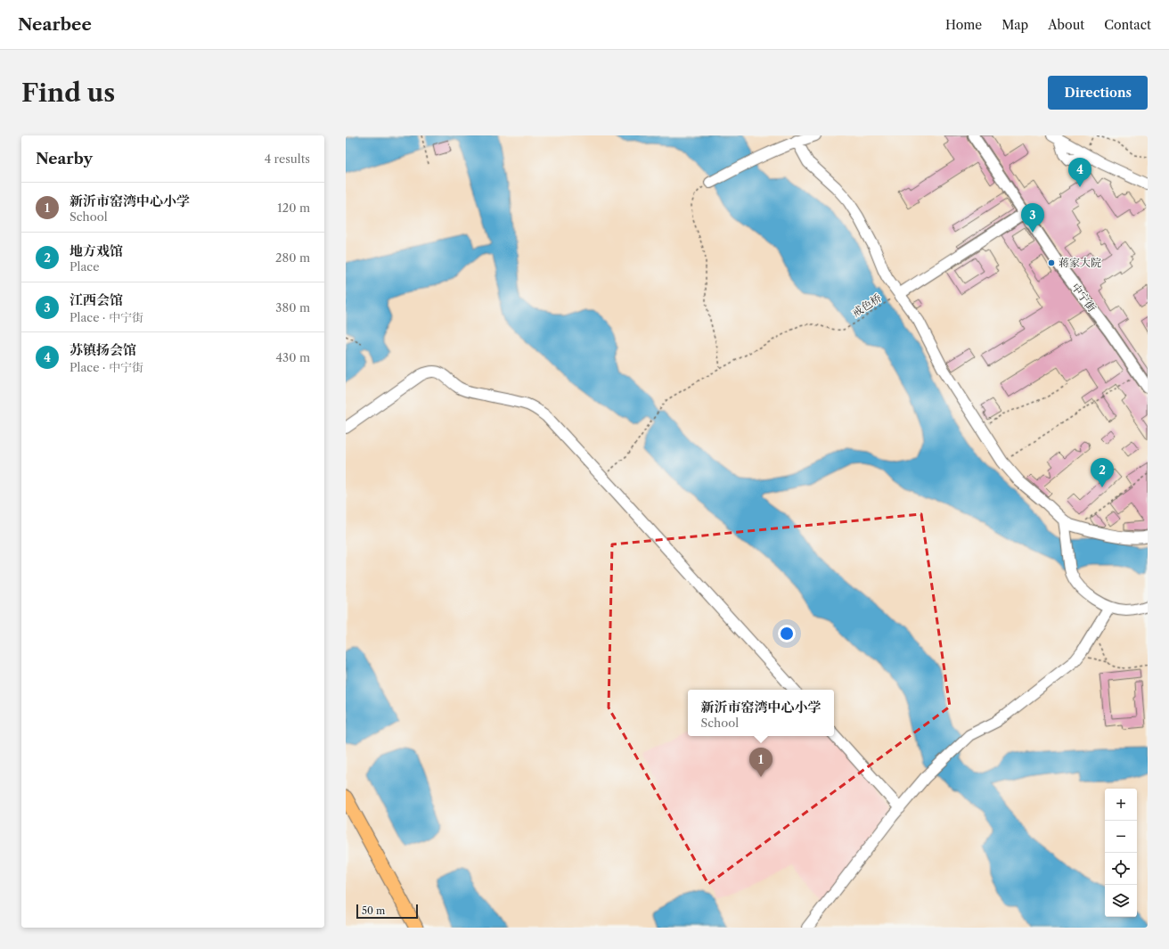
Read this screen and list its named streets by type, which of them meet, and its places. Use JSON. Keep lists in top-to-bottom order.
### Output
{
  "streets": {
    "street": ["中宁街"],
    "path": ["戒色桥"]
  },
  "places": ["蒋家大院"],
  "scale_bar": "50 m",
  "page": {
    "header": "Nearbee",
    "nav": [
      "Home",
      "Map",
      "About",
      "Contact"
    ],
    "buttons": "Directions",
    "title": "Find us",
    "heading": ["Nearby", "4 results"],
    "pins": [
      "4",
      "3",
      "2",
      "1"
    ],
    "list": [
      {
        "mark": "1",
        "name": "新沂市窑湾中心小学",
        "note": "School",
        "value": "120 m"
      },
      {
        "mark": "2",
        "name": "地方戏馆",
        "note": "Place",
        "value": "280 m"
      },
      {
        "mark": "3",
        "name": "江西会馆",
        "note": "Place · 中宁街",
        "value": "380 m"
      },
      {
        "mark": "4",
        "name": "苏镇扬会馆",
        "note": "Place · 中宁街",
        "value": "430 m"
      }
    ],
    "popup": ["新沂市窑湾中心小学", "School"],
    "map_buttons": ["+", "−"],
    "scale": "50 m"
  }
}
